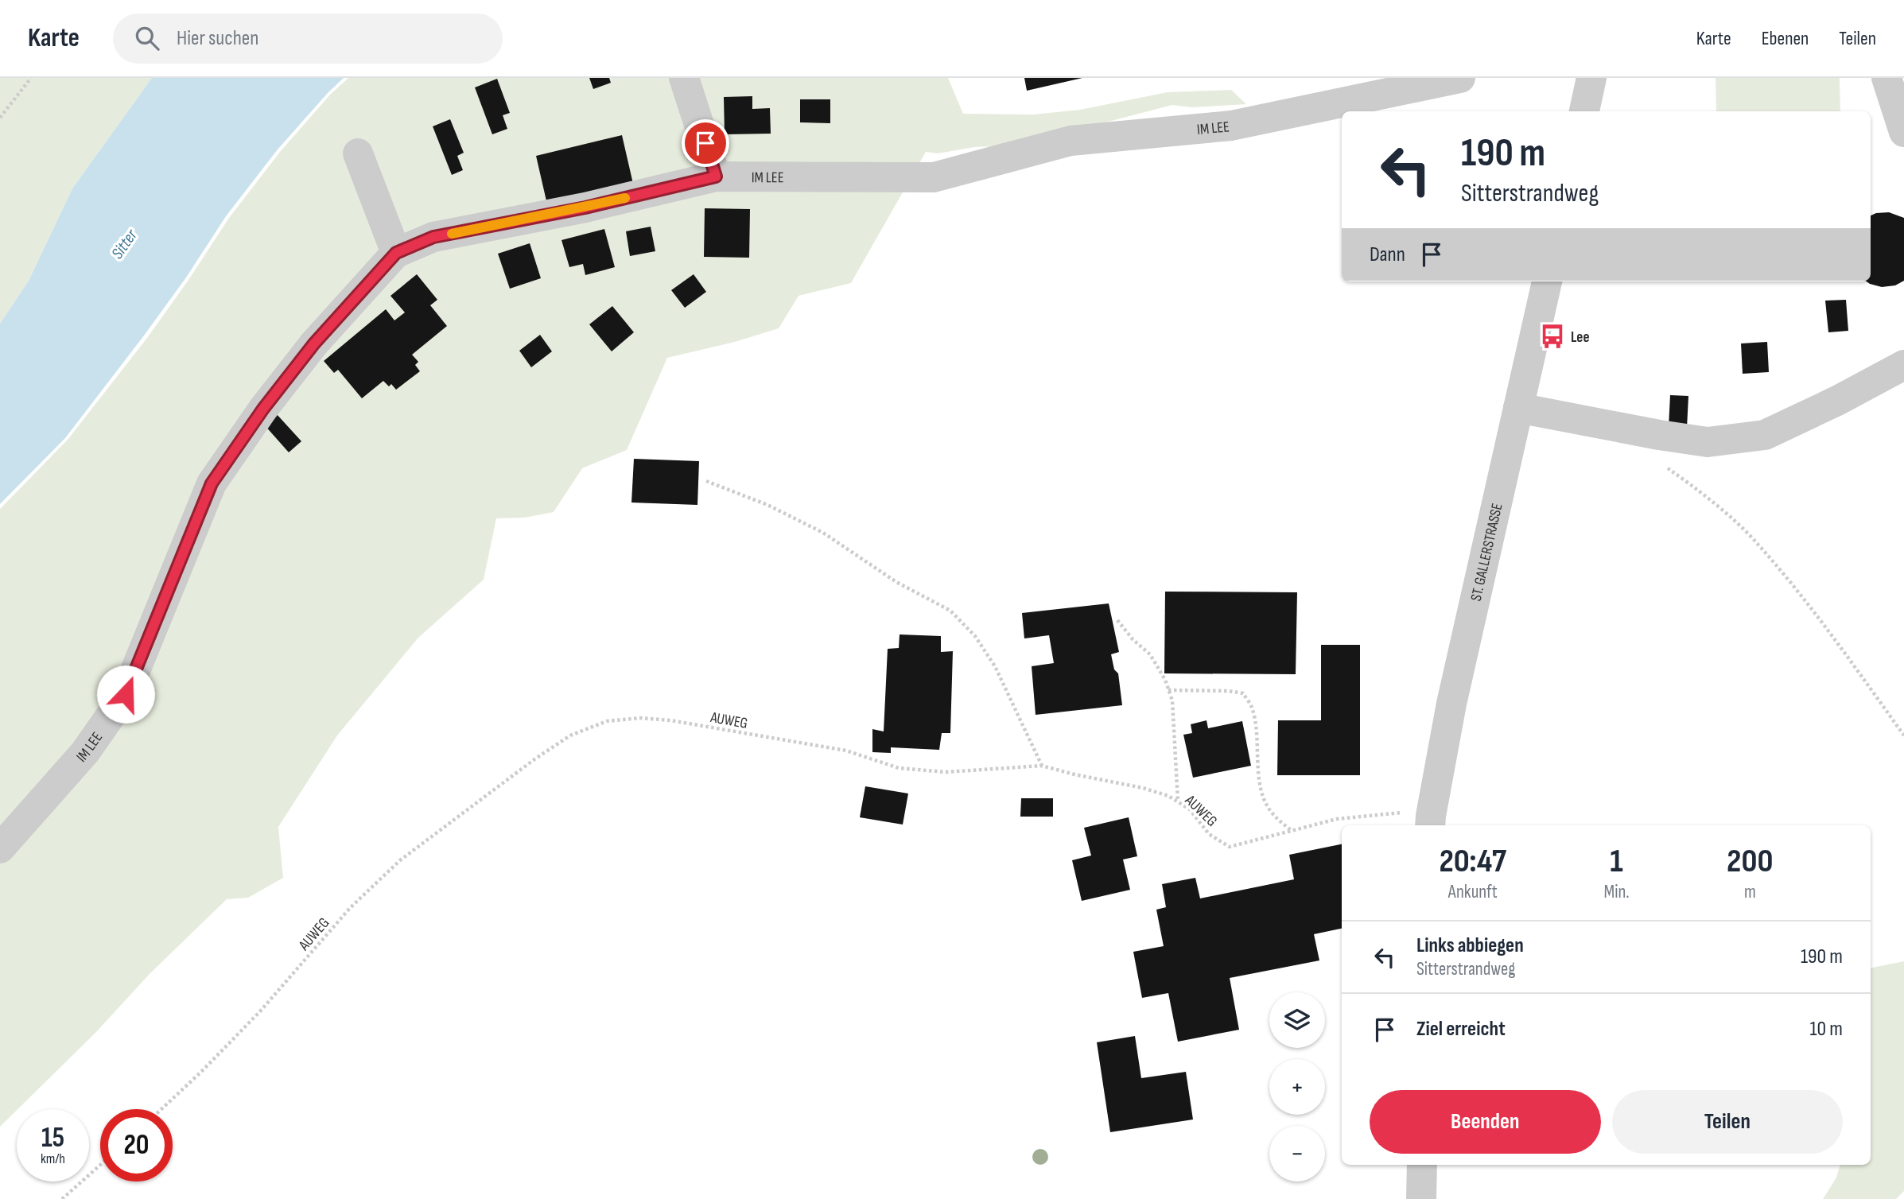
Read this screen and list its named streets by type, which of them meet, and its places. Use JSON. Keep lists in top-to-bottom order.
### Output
{
  "streets": {
    "street": ["IM LEE", "ST. GALLERSTRASSE"],
    "path": ["AUWEG"]
  },
  "crossings": [
    ["ST. GALLERSTRASSE", "AUWEG"]
  ],
  "water": ["Sitter"],
  "places": {
    "bus stop": ["Lee"]
  },
  "page": {
    "header": "Karte",
    "search": "Hier suchen",
    "nav": ["Karte", "Ebenen", "Teilen"],
    "turn": ["190 m", "Sitterstrandweg"],
    "then": "Dann",
    "eta": [
      "20:47",
      "Ankunft",
      "1",
      "Min.",
      "200",
      "m"
    ],
    "list": [
      {
        "name": "Links abbiegen",
        "note": "Sitterstrandweg",
        "value": "190 m"
      },
      {
        "name": "Ziel erreicht",
        "value": "10 m"
      }
    ],
    "map_buttons": ["+", "−"],
    "buttons": ["Beenden", "Teilen"],
    "speed": "15 km/h",
    "limit": "20"
  }
}
